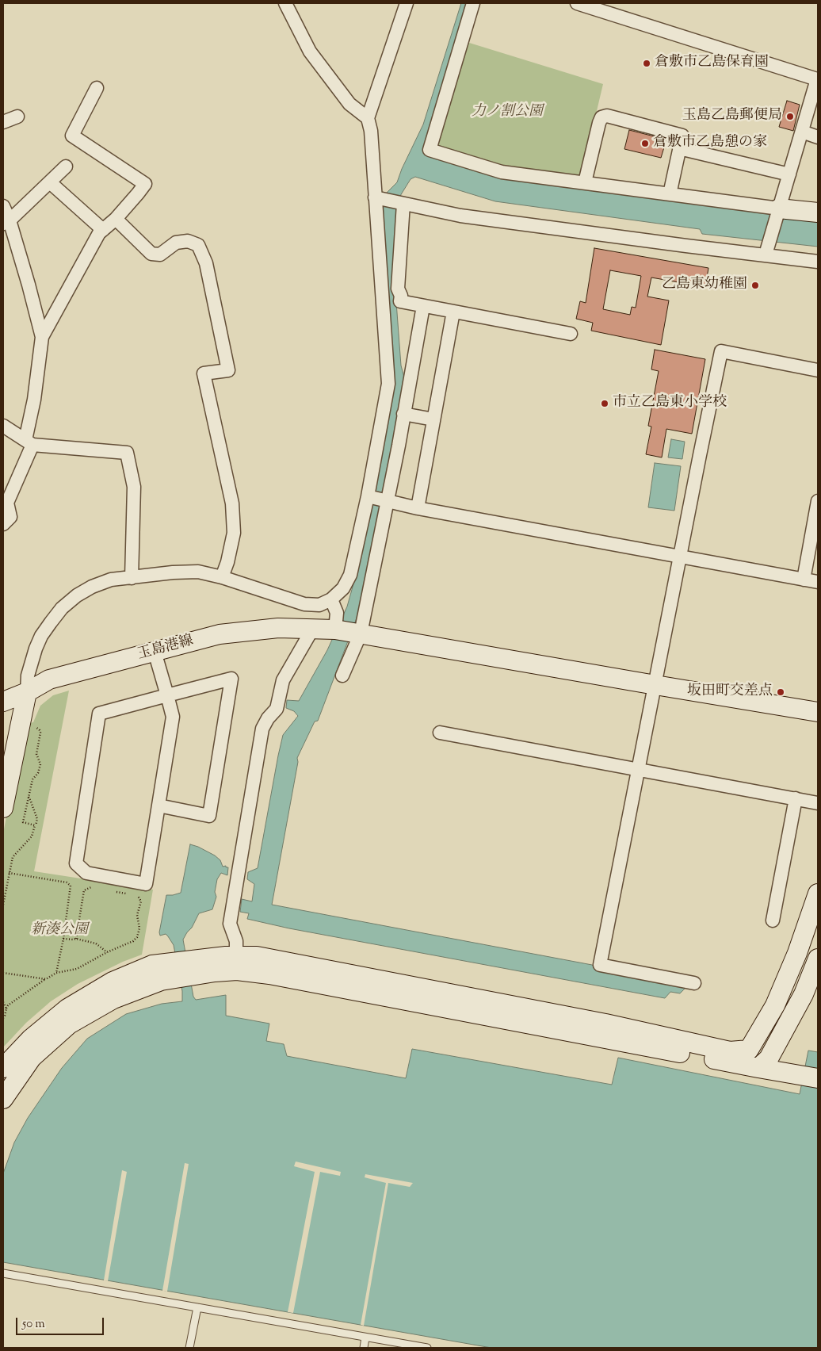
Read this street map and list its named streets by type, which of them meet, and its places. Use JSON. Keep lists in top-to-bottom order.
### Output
{
  "streets": {
    "street": ["玉島港線"]
  },
  "parks": ["力ノ割公園", "新湊公園"],
  "places": [
    "倉敷市乙島保育園",
    "玉島乙島郵便局",
    "倉敷市乙島憩の家",
    "乙島東幼稚園",
    "市立乙島東小学校",
    "坂田町交差点"
  ],
  "scale_bar": "50 m"
}
